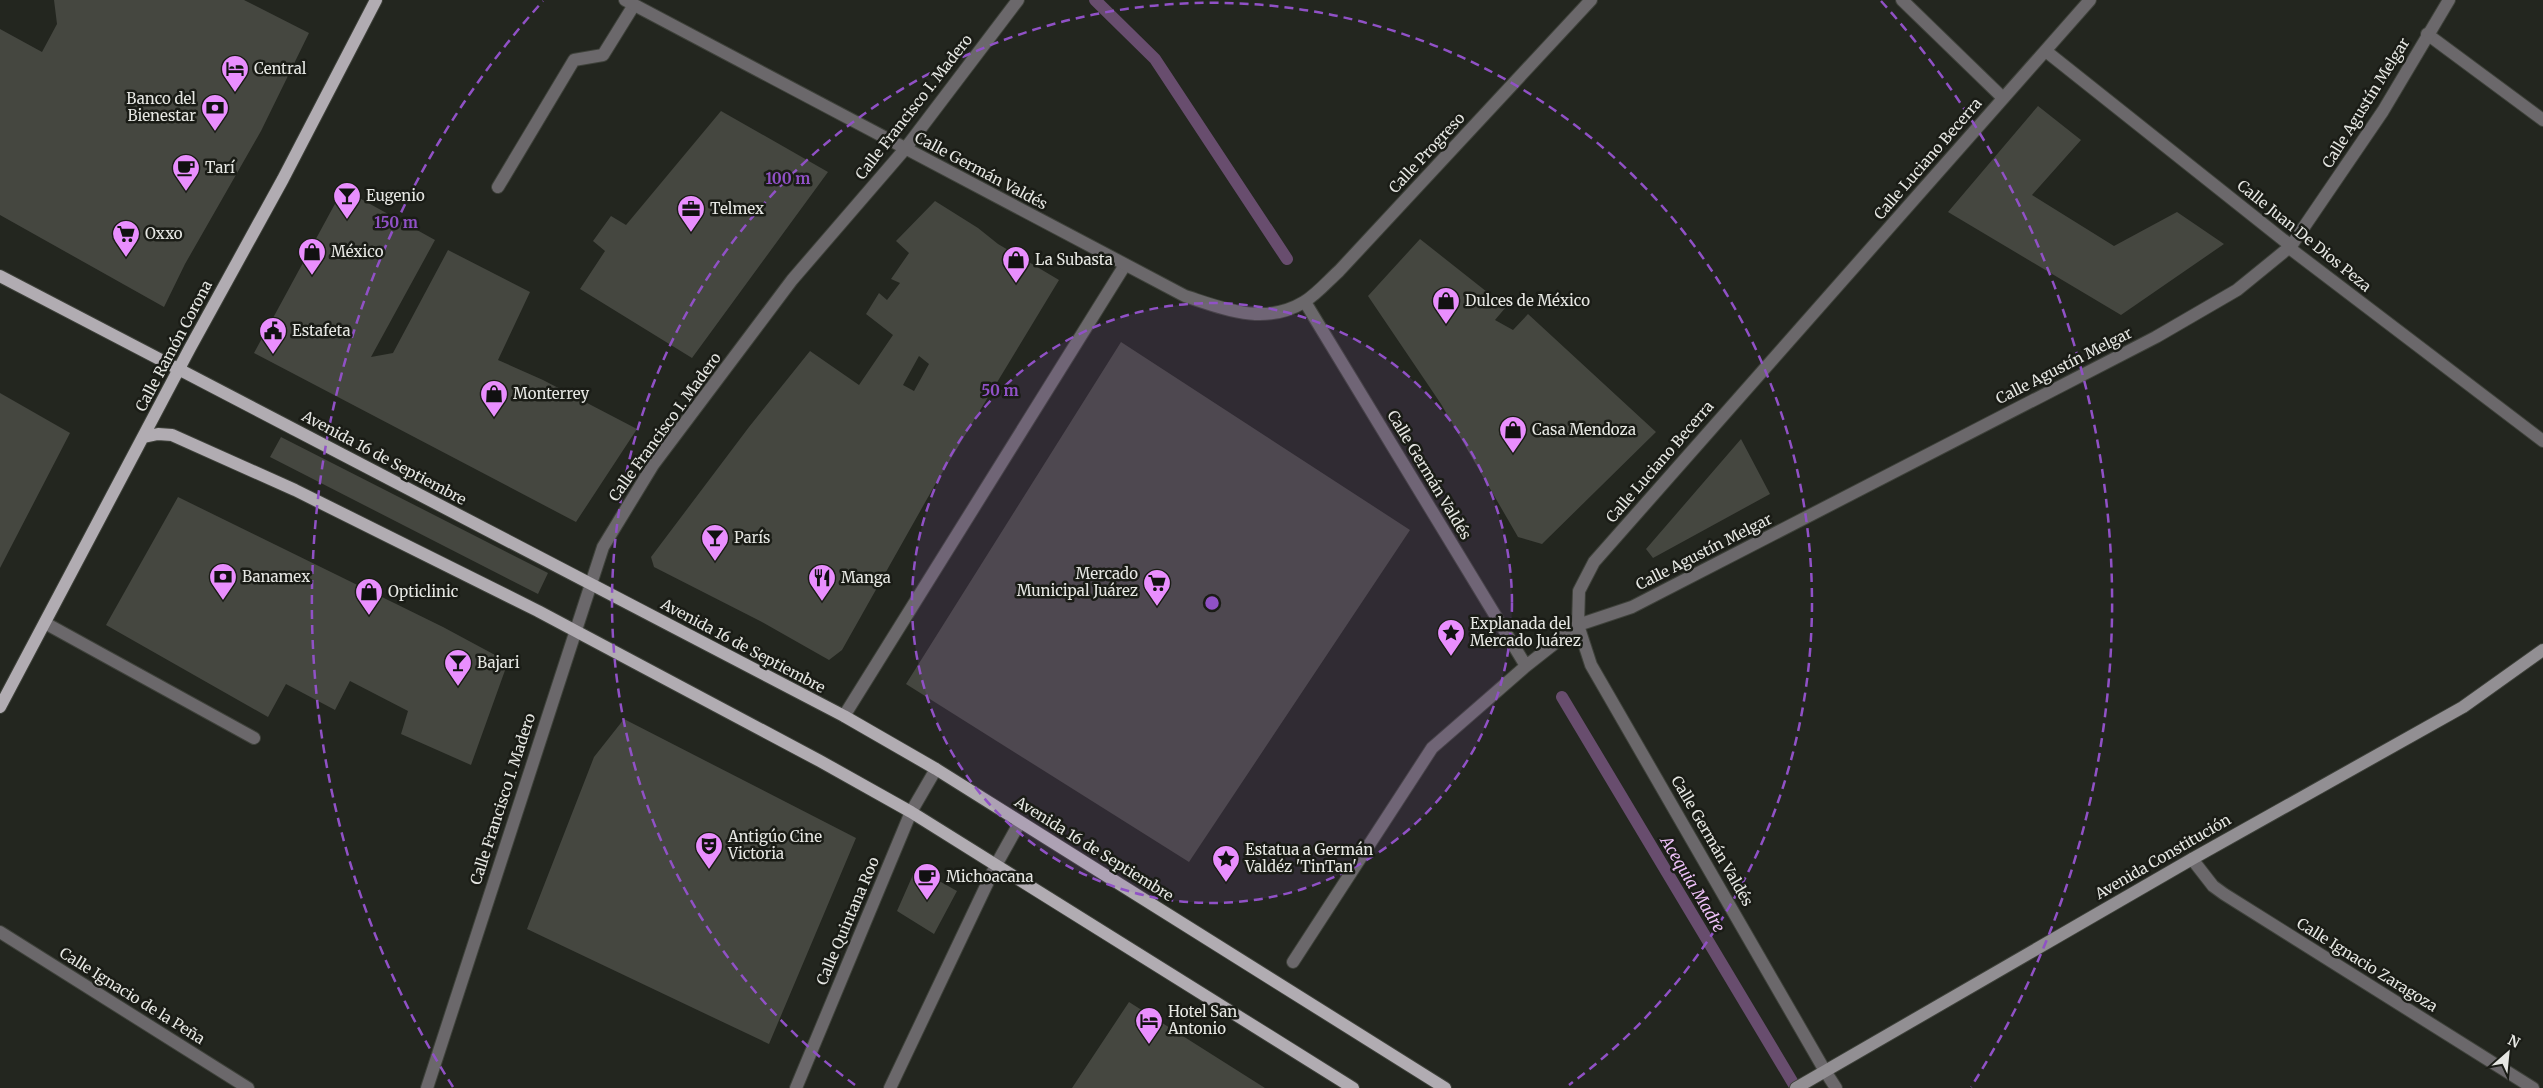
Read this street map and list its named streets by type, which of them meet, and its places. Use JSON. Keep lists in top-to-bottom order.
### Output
{
  "streets": {
    "main road": ["Calle Ramón Corona", "Avenida 16 de Septiembre"],
    "street": [
      "Calle Agustín Melgar",
      "Calle Francisco I. Madero",
      "Calle Progreso",
      "Calle Luciano Becerra",
      "Calle Germán Valdés",
      "Calle Juan De Dios Peza",
      "Avenida Constitución",
      "Calle Quintana Roo",
      "Calle Ignacio Zaragoza",
      "Calle Ignacio de la Peña"
    ]
  },
  "crossings": [
    ["Calle Agustín Melgar", "Calle Luciano Becerra"],
    ["Calle Agustín Melgar", "Calle Germán Valdés"],
    ["Calle Agustín Melgar", "Calle Juan De Dios Peza"],
    ["Calle Francisco I. Madero", "Calle Germán Valdés"],
    ["Calle Francisco I. Madero", "Avenida 16 de Septiembre"],
    ["Calle Progreso", "Calle Germán Valdés"],
    ["Calle Luciano Becerra", "Calle Germán Valdés"],
    ["Calle Luciano Becerra", "Calle Juan De Dios Peza"],
    ["Calle Germán Valdés", "Avenida Constitución"],
    ["Calle Ramón Corona", "Avenida 16 de Septiembre"],
    ["Avenida 16 de Septiembre", "Calle Quintana Roo"],
    ["Avenida Constitución", "Calle Ignacio Zaragoza"]
  ],
  "water": ["Acequia Madre"],
  "places": {
    "hotel": ["Central", "Hotel San Antonio"],
    "bank": ["Banco del Bienestar", "Banamex"],
    "cafe": ["Tarí", "Michoacana"],
    "bar": ["Eugenio", "París", "Bajari"],
    "office": ["Telmex"],
    "supermarket": ["Oxxo", "Mercado Municipal Juárez"],
    "shop": [
      "México",
      "La Subasta",
      "Dulces de México",
      "Monterrey",
      "Casa Mendoza",
      "Opticlinic"
    ],
    "public building": ["Estafeta"],
    "restaurant": ["Manga"],
    "place": ["Explanada del Mercado Juárez", "Estatua a Germán Valdéz 'TinTan'"],
    "theatre": ["Antigúo Cine Victoria"]
  },
  "north": "top right",
  "rings": ["100 m", "150 m", "50 m"]
}
